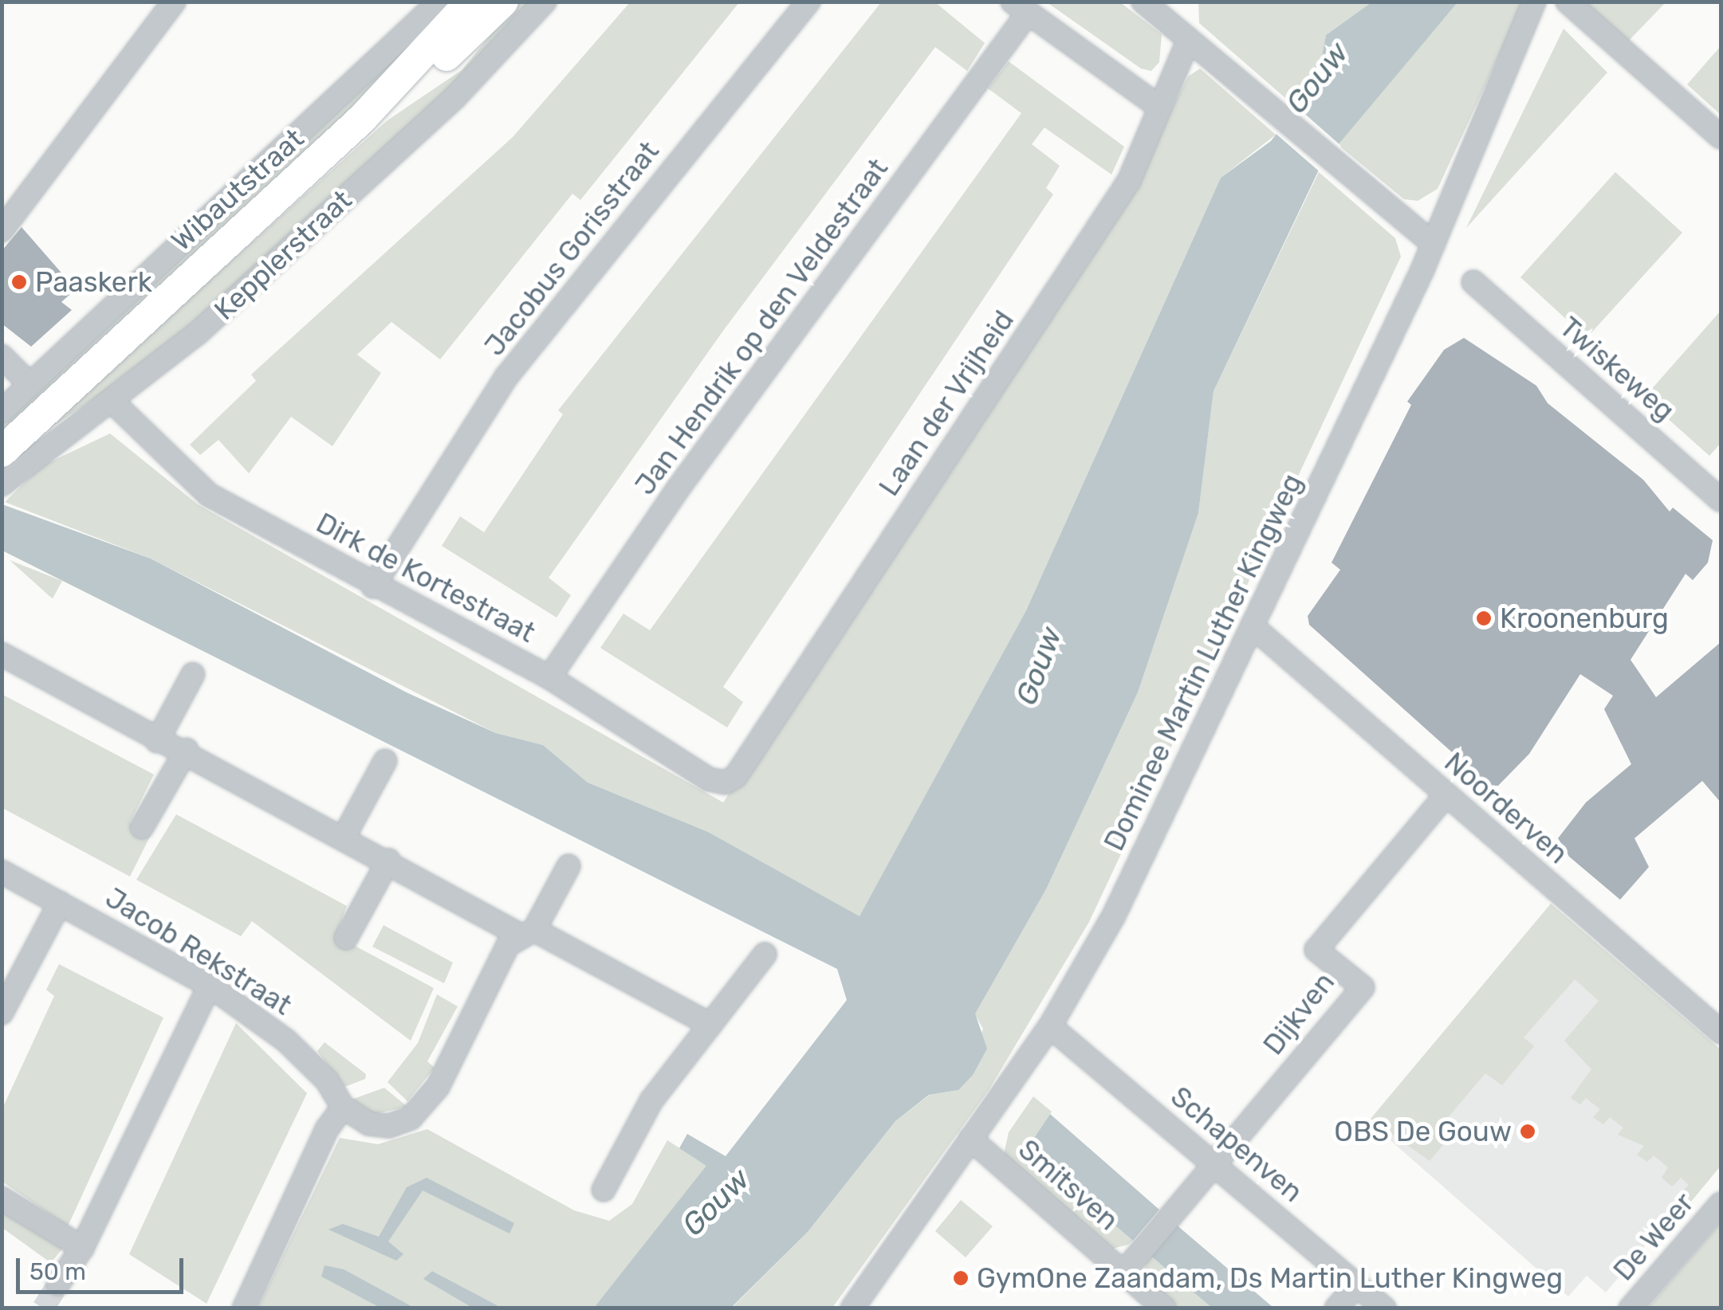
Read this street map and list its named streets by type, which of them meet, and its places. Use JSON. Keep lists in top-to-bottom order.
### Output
{
  "streets": {
    "main road": ["Kepplerstraat"],
    "street": [
      "Wibautstraat",
      "Jacobus Gorisstraat",
      "Jan Hendrik op den Veldestraat",
      "Twiskeweg",
      "Laan der Vrijheid",
      "Dirk de Kortestraat",
      "Dominee Martin Luther Kingweg",
      "Noorderven",
      "Jacob Rekstraat",
      "Dijkven",
      "Schapenven",
      "Smitsven",
      "De Weer"
    ]
  },
  "crossings": [
    ["Jacobus Gorisstraat", "Dirk de Kortestraat"],
    ["Kepplerstraat", "Dirk de Kortestraat"],
    ["Jan Hendrik op den Veldestraat", "Dirk de Kortestraat"],
    ["Laan der Vrijheid", "Dirk de Kortestraat"],
    ["Dominee Martin Luther Kingweg", "Noorderven"],
    ["Dominee Martin Luther Kingweg", "Schapenven"],
    ["Dominee Martin Luther Kingweg", "Smitsven"],
    ["Noorderven", "Dijkven"],
    ["Dijkven", "Schapenven"]
  ],
  "water": ["Gouw"],
  "places": [
    "Paaskerk",
    "Kroonenburg",
    "OBS De Gouw",
    "GymOne Zaandam, Ds Martin Luther Kingweg"
  ],
  "scale_bar": "50 m"
}
